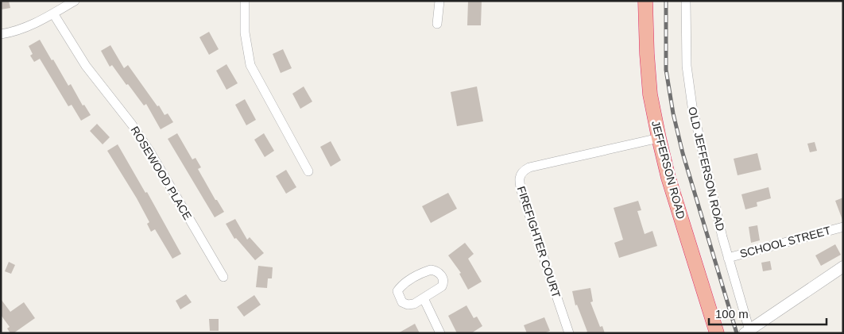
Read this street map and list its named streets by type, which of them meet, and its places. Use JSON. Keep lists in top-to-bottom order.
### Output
{
  "streets": {
    "highway": ["JEFFERSON ROAD"],
    "street": [
      "OLD JEFFERSON ROAD",
      "ROSEWOOD PLACE",
      "FIREFIGHTER COURT",
      "SCHOOL STREET"
    ]
  },
  "crossings": [
    ["OLD JEFFERSON ROAD", "SCHOOL STREET"],
    ["JEFFERSON ROAD", "FIREFIGHTER COURT"]
  ],
  "scale_bar": "100 m"
}
